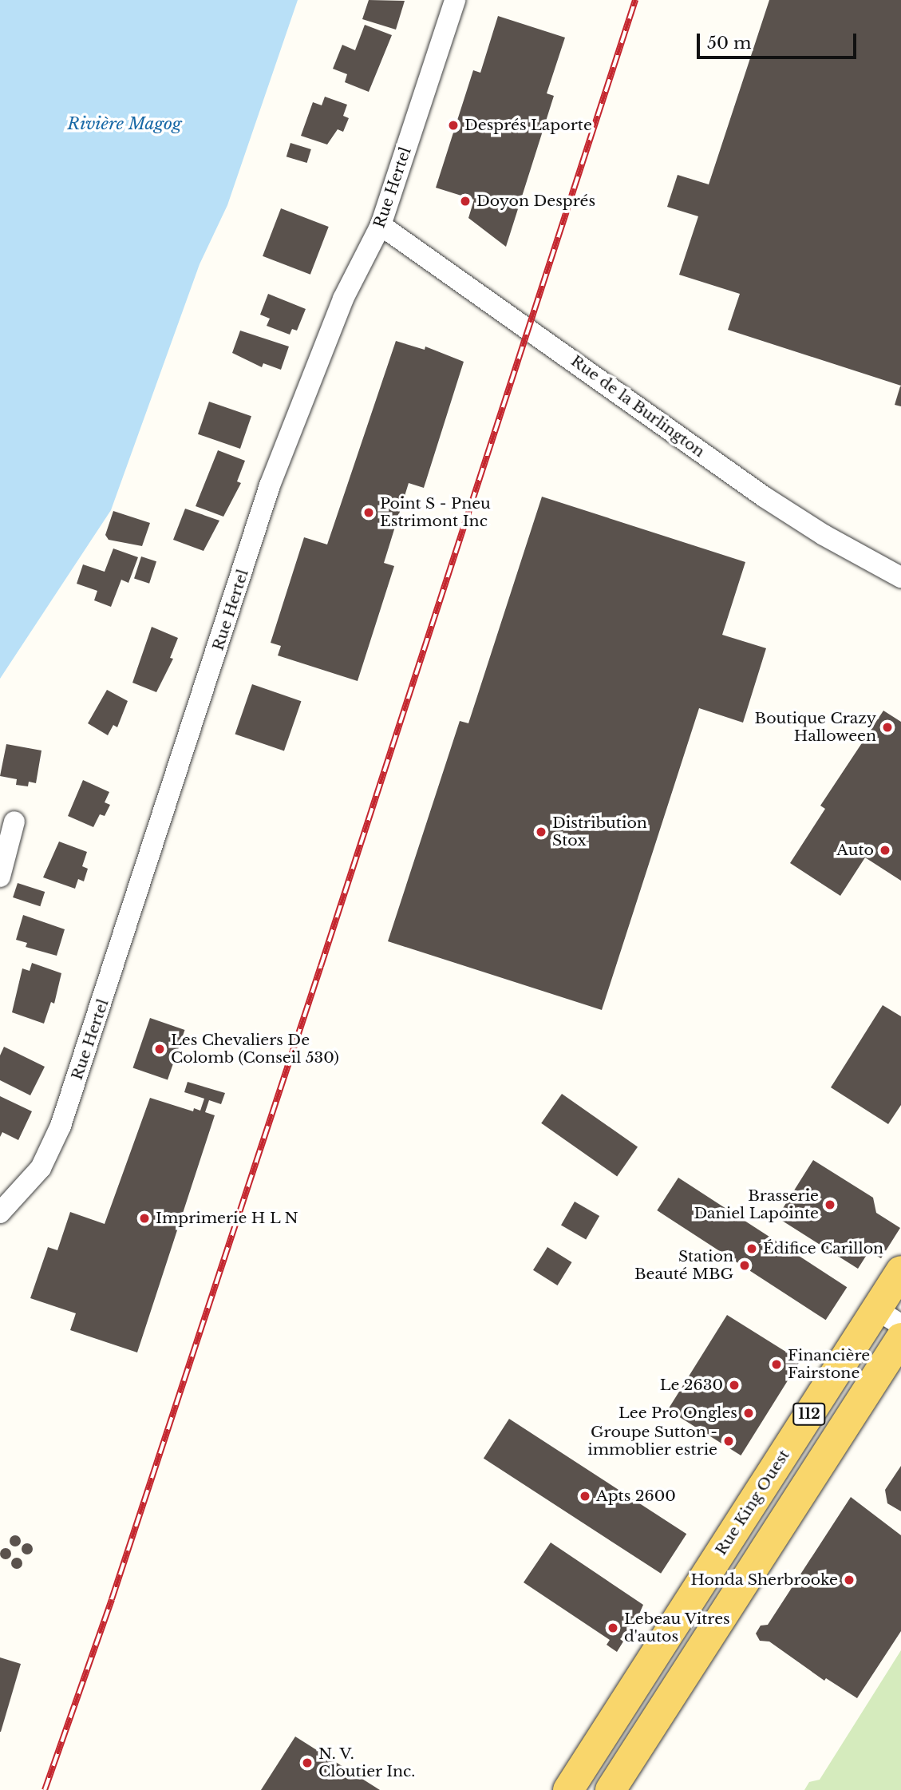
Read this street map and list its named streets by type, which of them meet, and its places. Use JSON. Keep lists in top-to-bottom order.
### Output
{
  "streets": {
    "main road": ["112", "Rue King Ouest"],
    "street": ["Rue Hertel", "Rue de la Burlington"]
  },
  "crossings": [
    ["Rue Hertel", "Rue de la Burlington"]
  ],
  "water": ["Rivière Magog"],
  "places": [
    "Després Laporte",
    "Doyon Després",
    "Point S - Pneu Estrimont Inc",
    "Boutique Crazy Halloween",
    "Distribution Stox",
    "Auto",
    "Les Chevaliers De Colomb (Conseil 530)",
    "Brasserie Daniel Lapointe",
    "Imprimerie H L N",
    "Édifice Carillon",
    "Station Beauté MBG",
    "Financière Fairstone",
    "Le 2630",
    "Lee Pro Ongles",
    "Groupe Sutton - immoblier estrie",
    "Apts 2600",
    "Honda Sherbrooke",
    "Lebeau Vitres d'autos",
    "N. V. Cloutier Inc."
  ],
  "scale_bar": "50 m"
}
